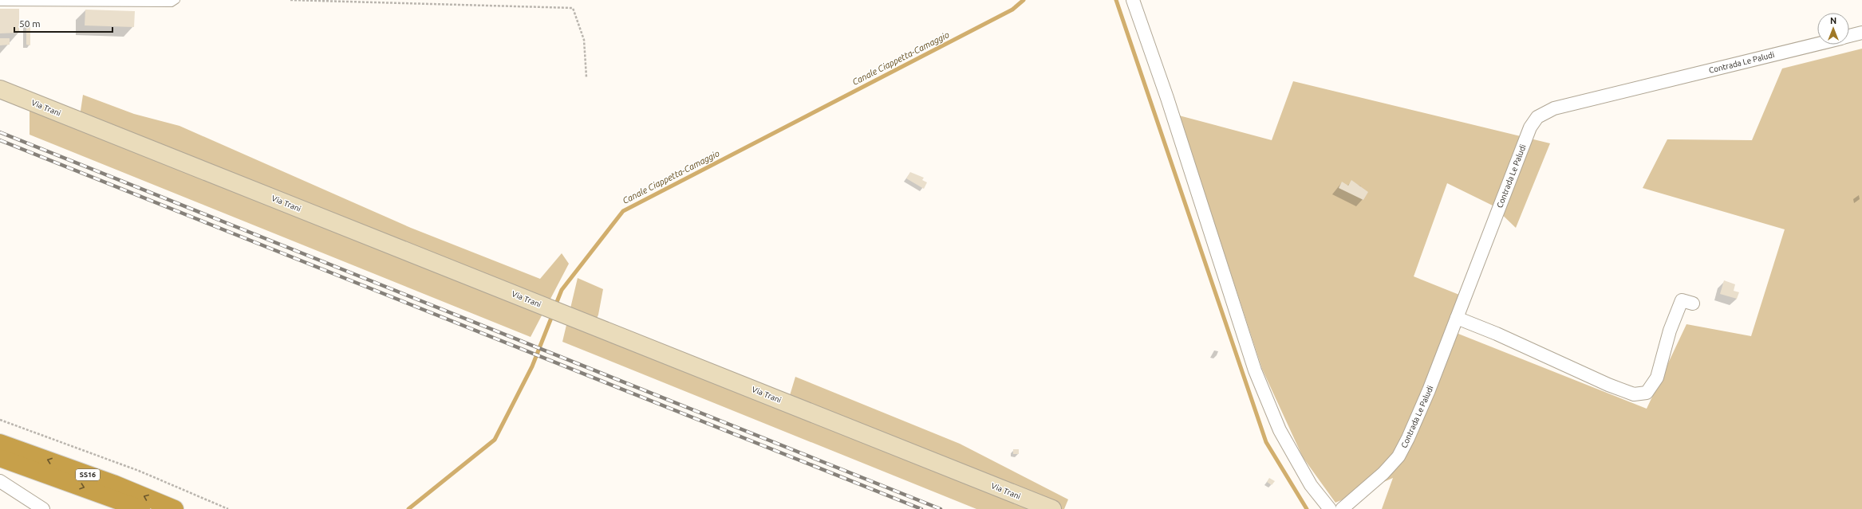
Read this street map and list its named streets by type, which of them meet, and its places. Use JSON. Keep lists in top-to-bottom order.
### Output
{
  "streets": {
    "highway": ["SS16"],
    "main road": ["Via Trani"],
    "street": ["Contrada Le Paludi"]
  },
  "water": ["Canale Ciappetta-Camaggio"],
  "scale_bar": "50 m",
  "north": "top"
}
